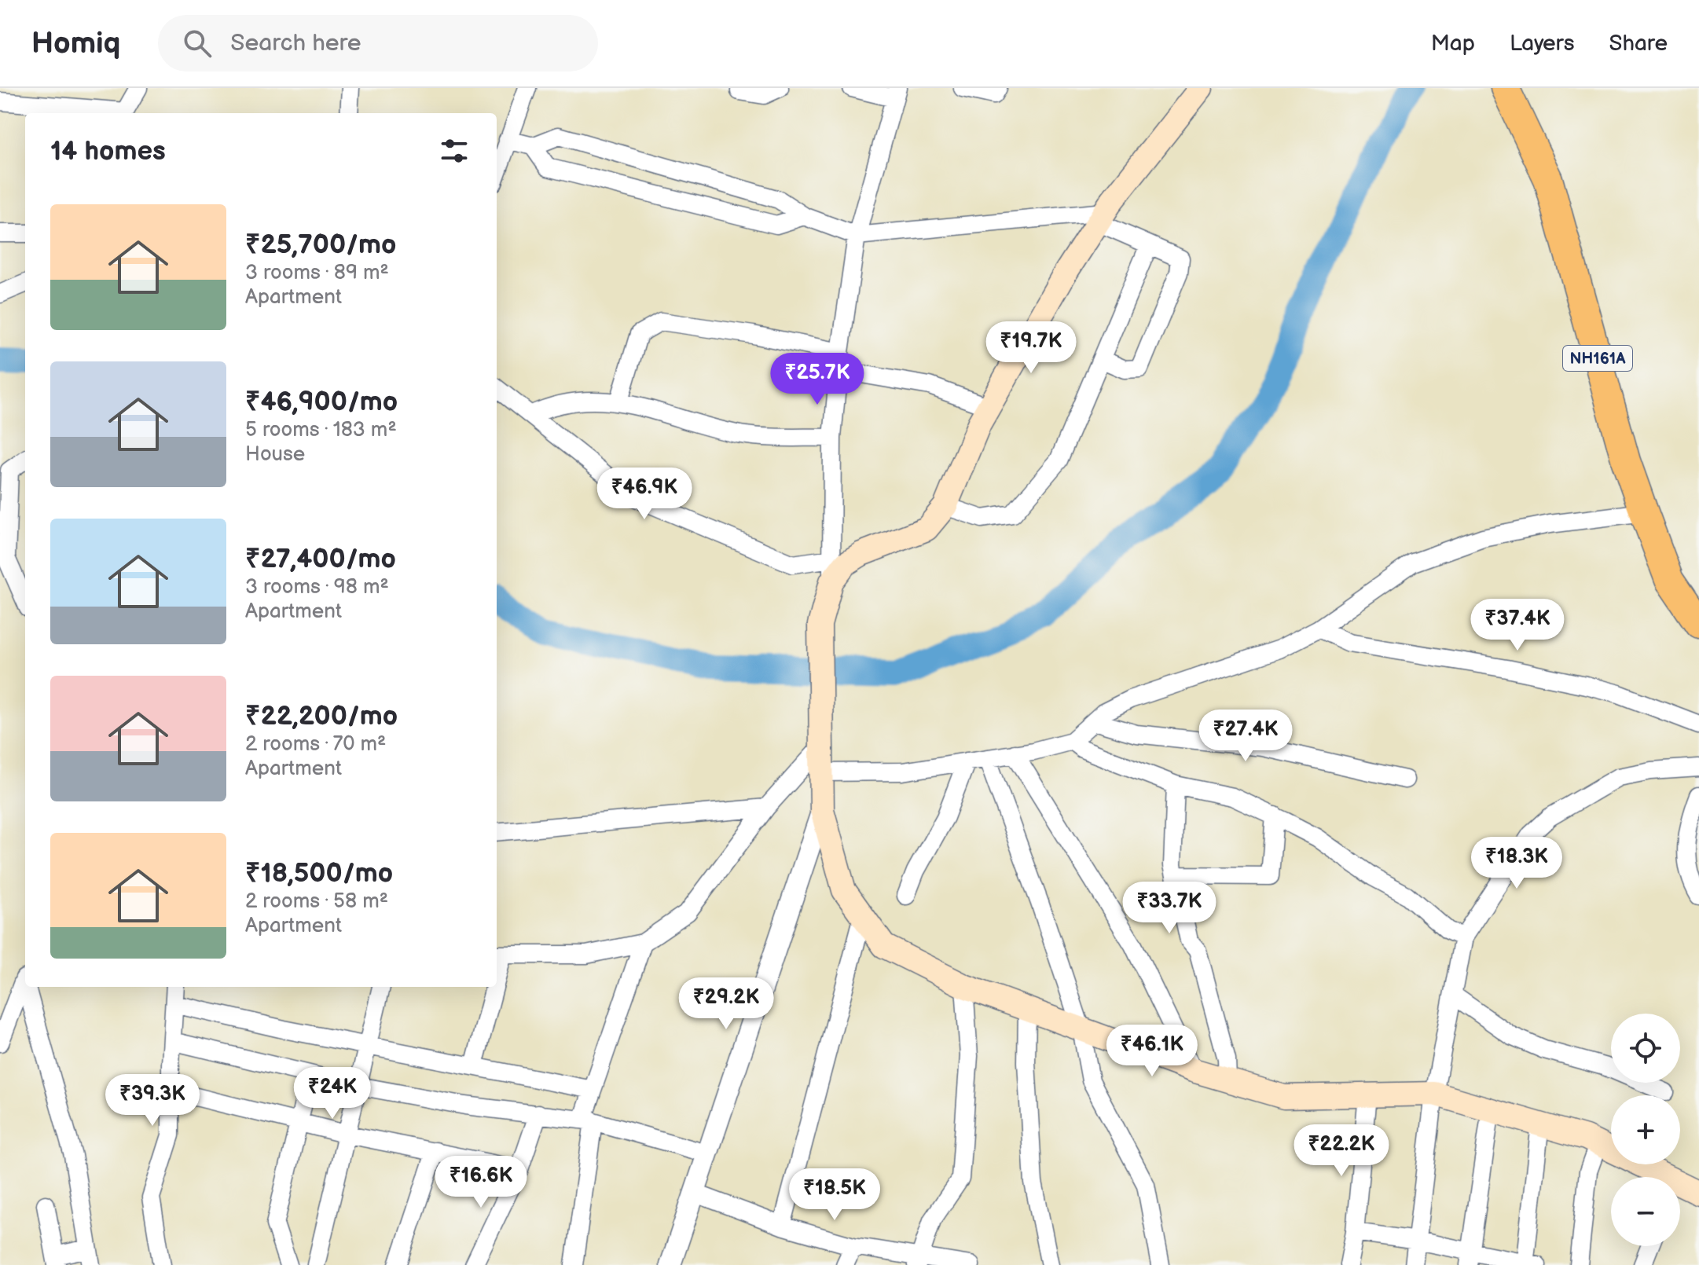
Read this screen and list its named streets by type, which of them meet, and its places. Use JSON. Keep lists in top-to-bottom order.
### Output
{
  "streets": {
    "highway": ["NH161A"]
  },
  "page": {
    "header": "Homiq",
    "search": "Search here",
    "nav": ["Map", "Layers", "Share"],
    "heading": "14 homes",
    "list": [
      {
        "name": "₹25,700/mo",
        "note": "3 rooms · 89 m² · Apartment"
      },
      {
        "name": "₹46,900/mo",
        "note": "5 rooms · 183 m² · House"
      },
      {
        "name": "₹27,400/mo",
        "note": "3 rooms · 98 m² · Apartment"
      },
      {
        "name": "₹22,200/mo",
        "note": "2 rooms · 70 m² · Apartment"
      },
      {
        "name": "₹18,500/mo",
        "note": "2 rooms · 58 m² · Apartment"
      }
    ],
    "price": [
      "₹19.7K",
      "₹25.7K",
      "₹46.9K",
      "₹37.4K",
      "₹27.4K",
      "₹18.3K",
      "₹33.7K",
      "₹29.2K",
      "₹46.1K",
      "₹24K",
      "₹39.3K",
      "₹22.2K",
      "₹16.6K",
      "₹18.5K"
    ],
    "map_buttons": ["+", "−"]
  }
}
